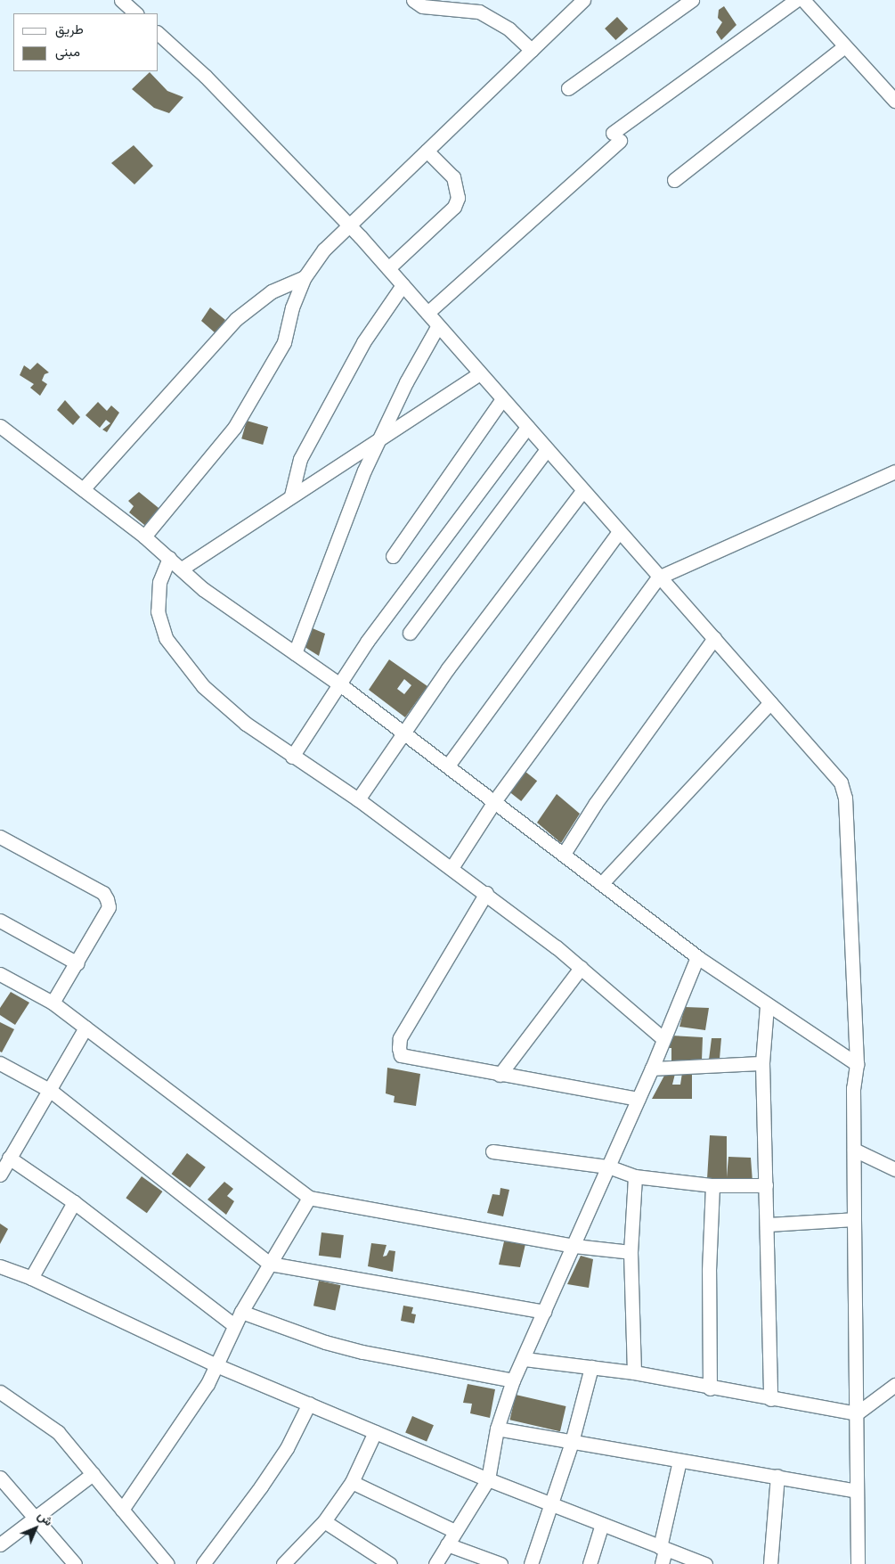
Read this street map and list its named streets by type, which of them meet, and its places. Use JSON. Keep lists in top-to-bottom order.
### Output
{
  "legend": ["طريق", "مبنى"],
  "north": "top right"
}
